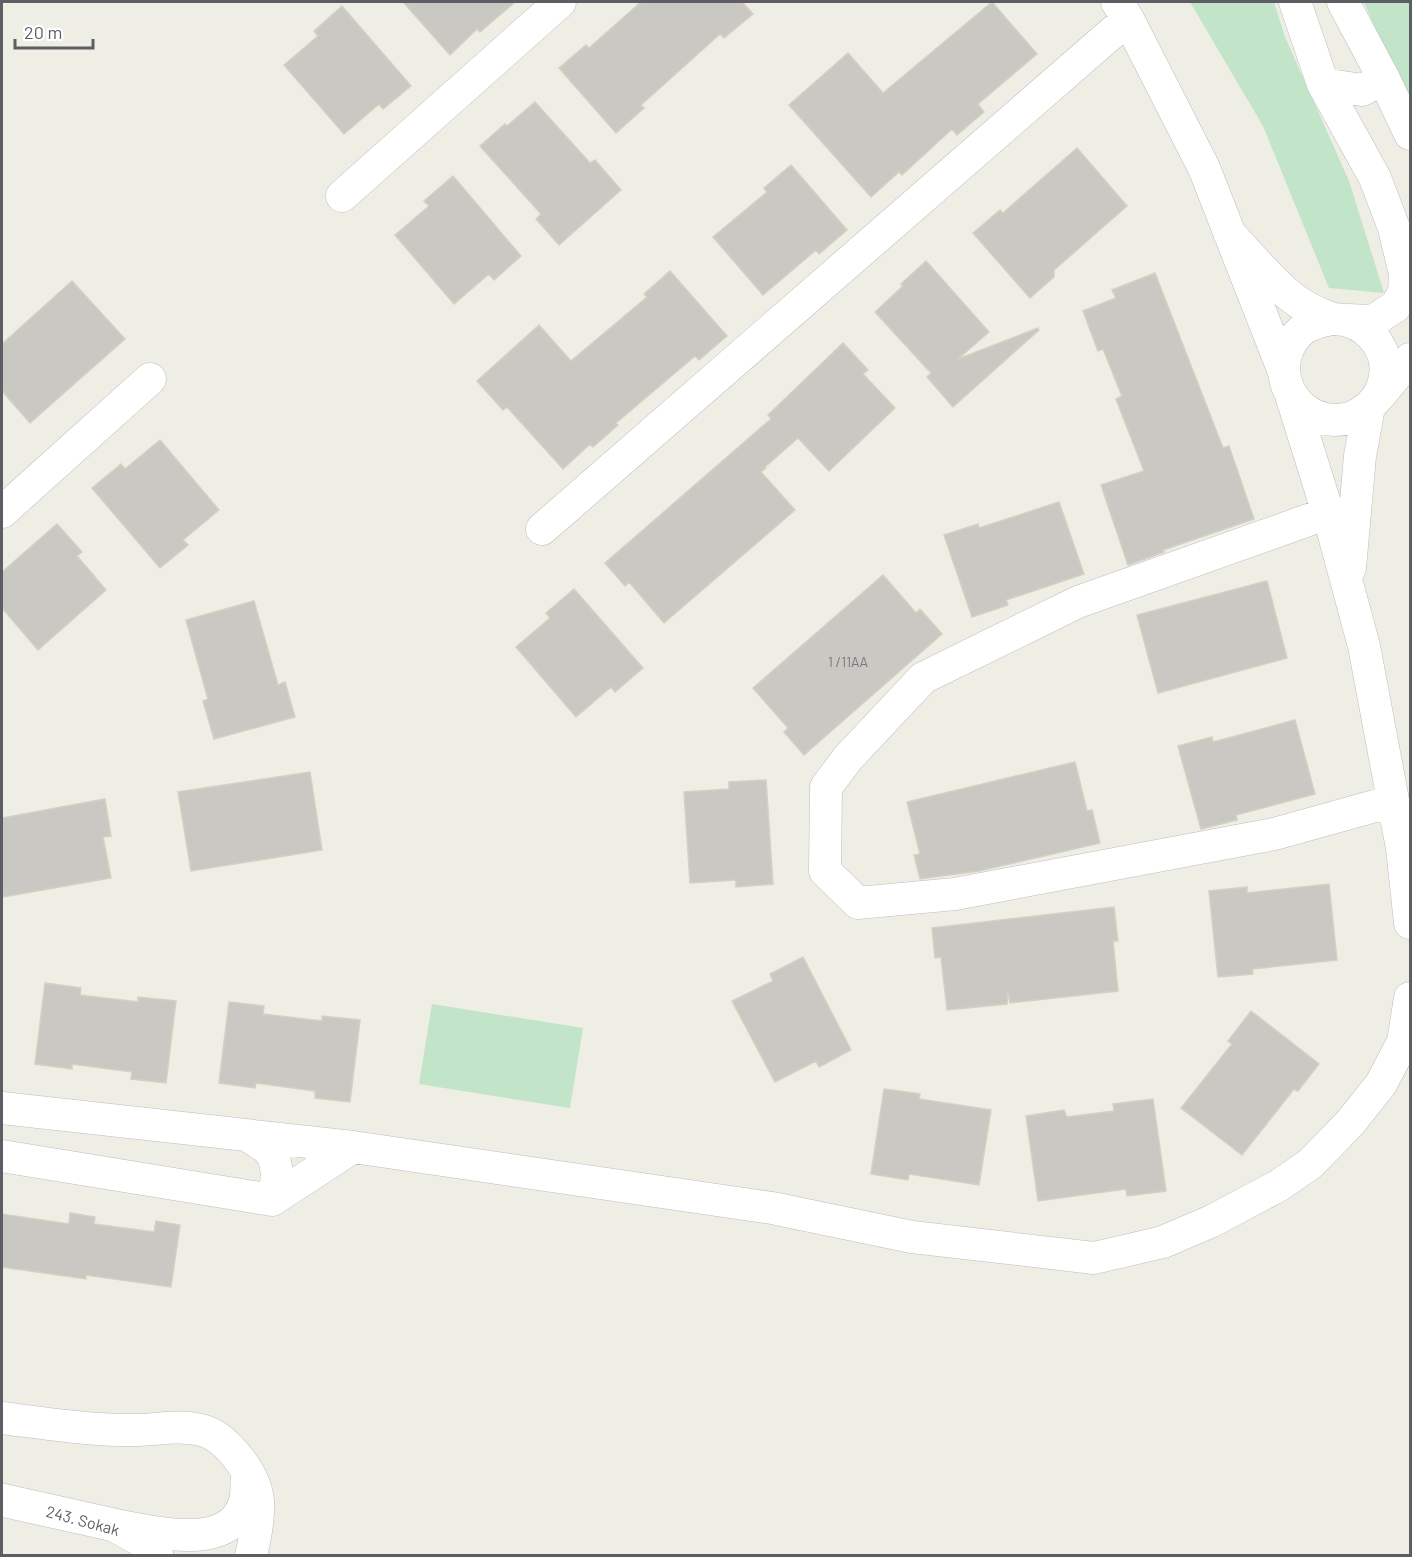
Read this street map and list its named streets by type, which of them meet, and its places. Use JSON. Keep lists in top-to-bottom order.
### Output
{
  "streets": {
    "street": ["243. Sokak"]
  },
  "house_numbers": ["1 /11AA"],
  "scale_bar": "20 m"
}
